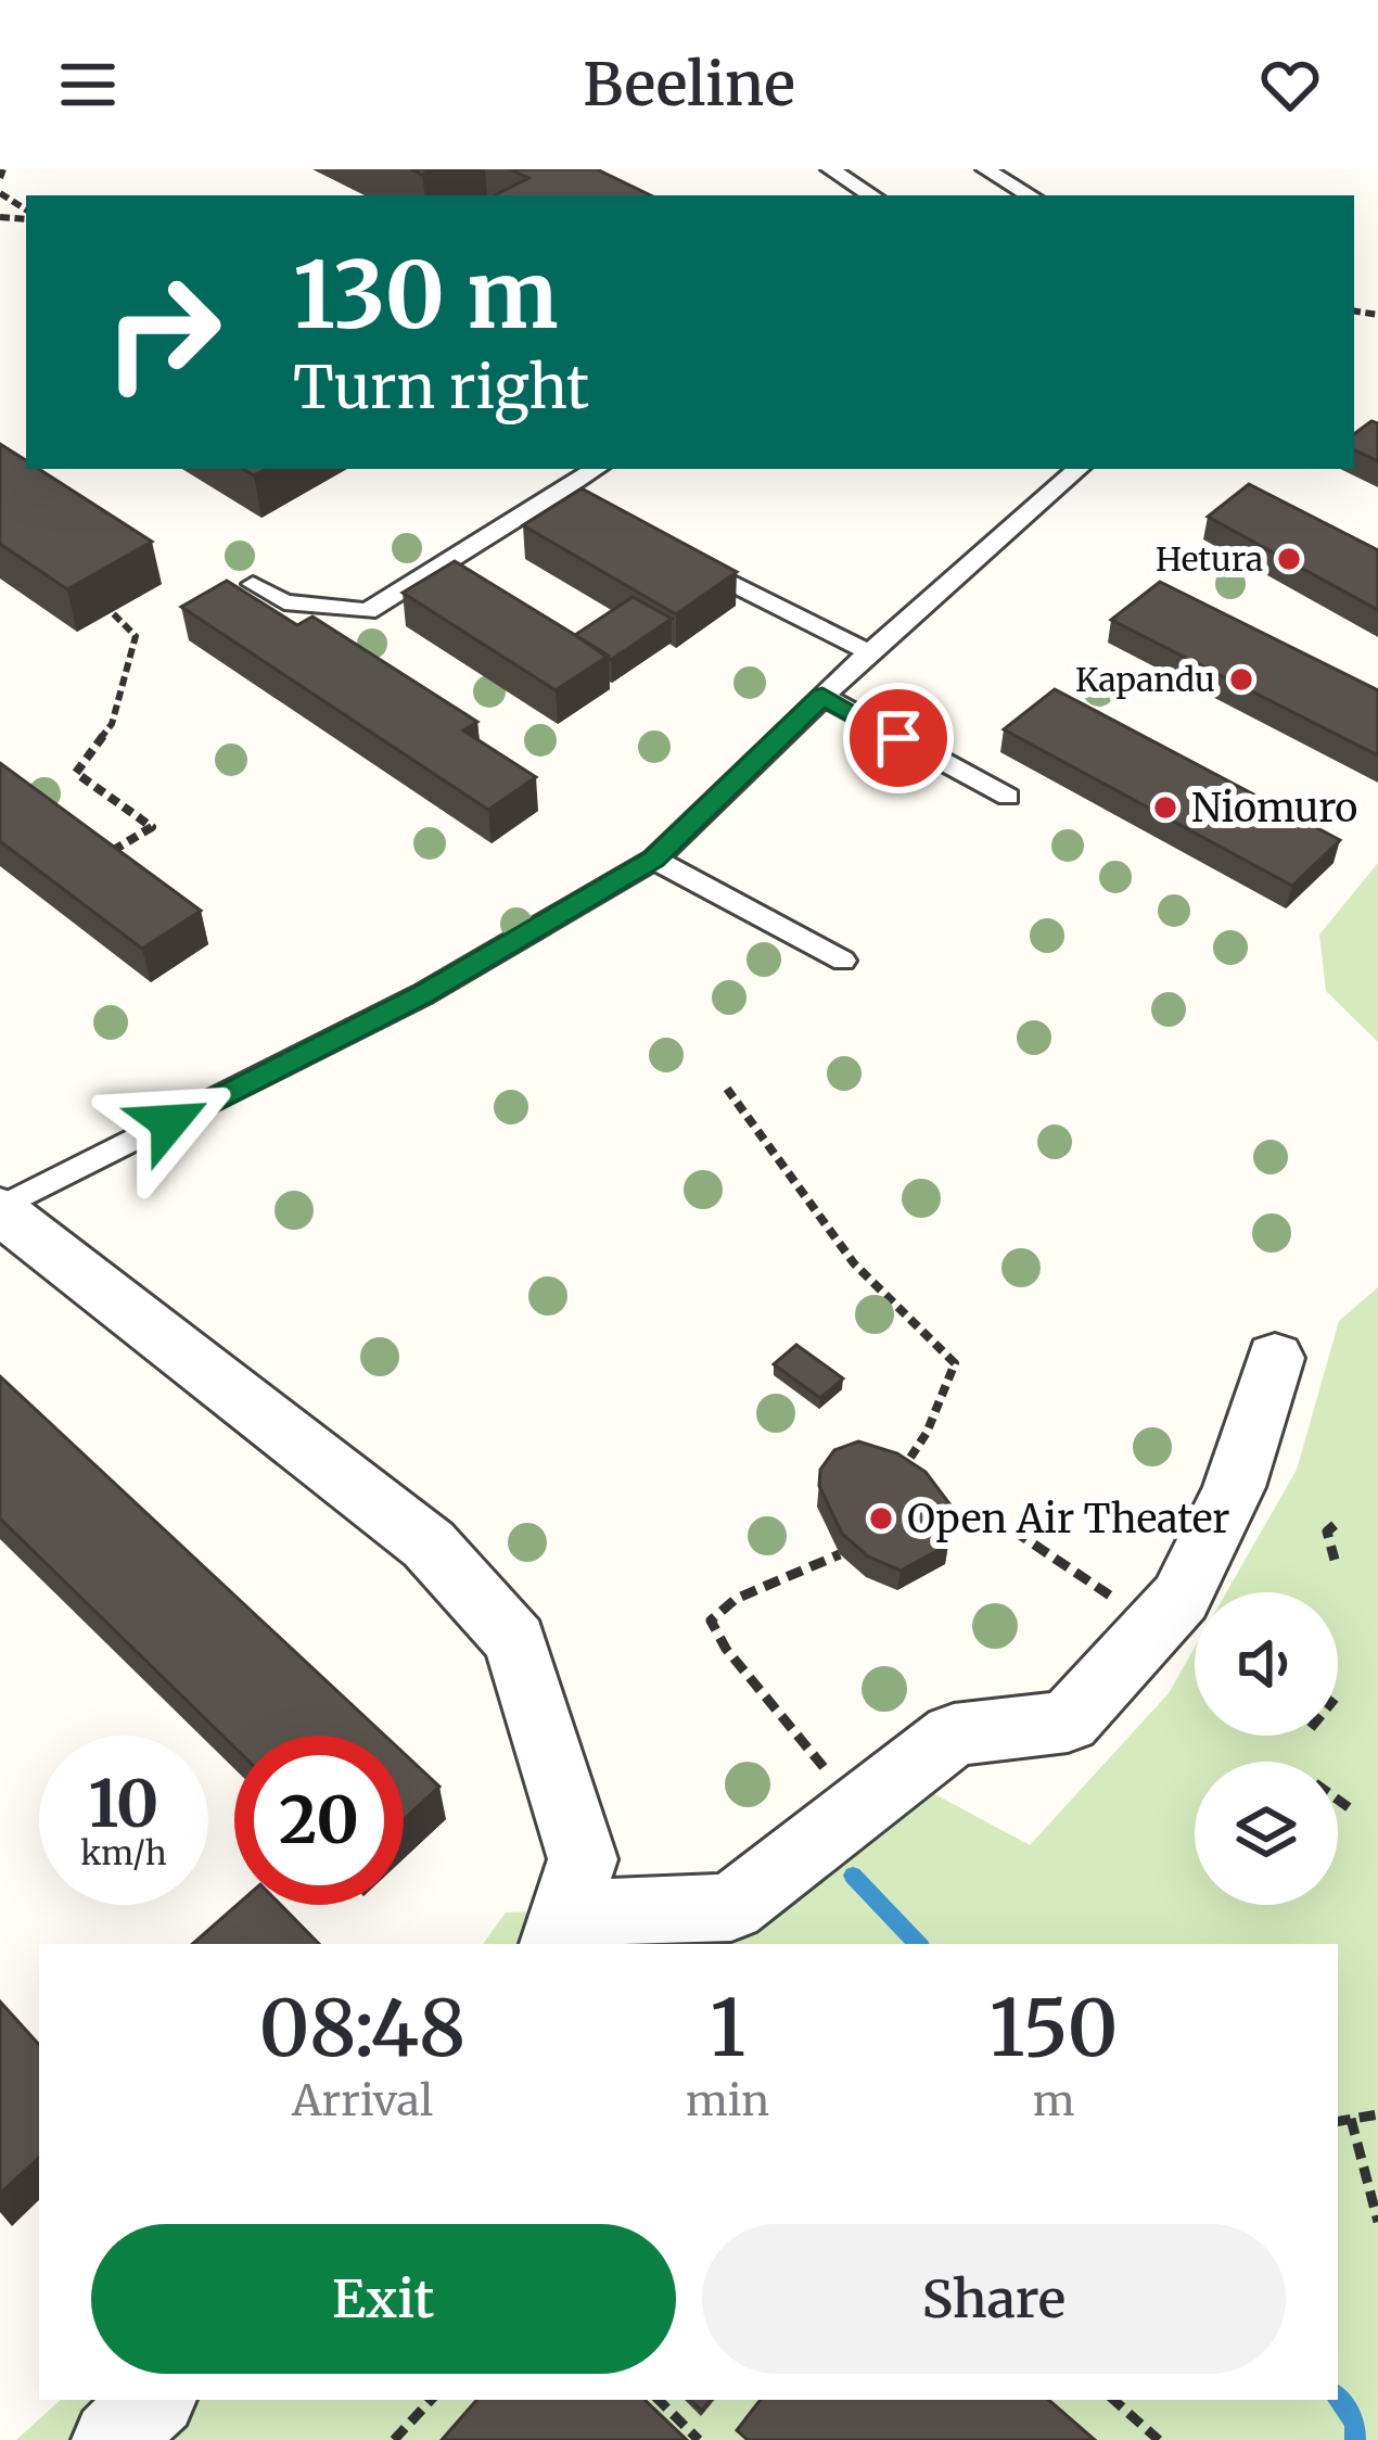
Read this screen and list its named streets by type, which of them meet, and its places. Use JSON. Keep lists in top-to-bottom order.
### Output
{
  "places": [
    "Hetura",
    "Kapandu",
    "Niomuro",
    "Open Air Theater"
  ],
  "page": {
    "header": "Beeline",
    "turn": ["130 m", "Turn right"],
    "speed": "10 km/h",
    "limit": "20",
    "eta": [
      "08:48",
      "Arrival",
      "1",
      "min",
      "150",
      "m"
    ],
    "buttons": ["Exit", "Share"]
  }
}
